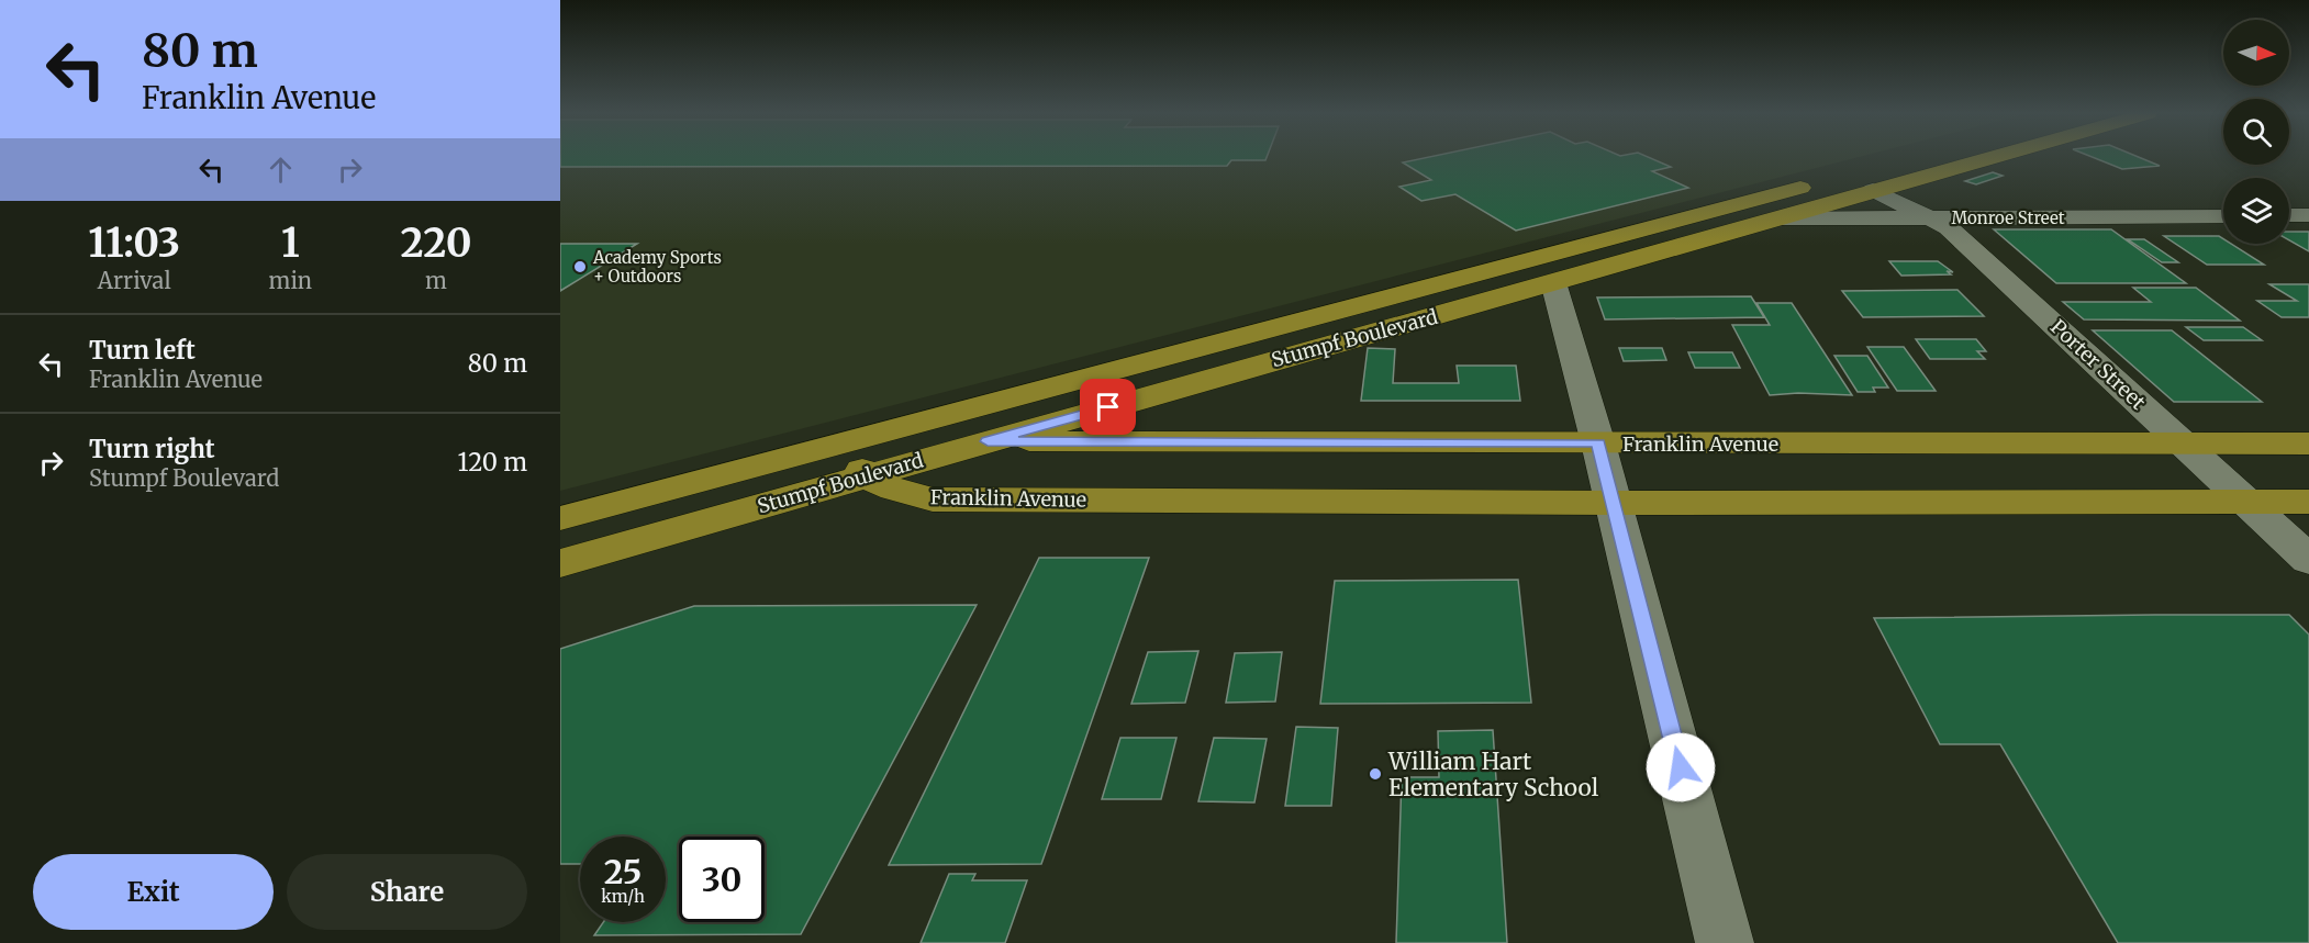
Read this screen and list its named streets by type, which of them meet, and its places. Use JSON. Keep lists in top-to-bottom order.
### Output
{
  "streets": {
    "main road": ["Stumpf Boulevard", "Franklin Avenue"],
    "street": ["Monroe Street", "Porter Street"]
  },
  "crossings": [
    ["Monroe Street", "Stumpf Boulevard"],
    ["Monroe Street", "Porter Street"],
    ["Stumpf Boulevard", "Porter Street"],
    ["Stumpf Boulevard", "Franklin Avenue"],
    ["Porter Street", "Franklin Avenue"]
  ],
  "places": ["Academy Sports + Outdoors", "William Hart Elementary School"],
  "north": "right",
  "page": {
    "turn": ["80 m", "Franklin Avenue"],
    "eta": [
      "11:03",
      "Arrival",
      "1",
      "min",
      "220",
      "m"
    ],
    "list": [
      {
        "name": "Turn left",
        "note": "Franklin Avenue",
        "value": "80 m"
      },
      {
        "name": "Turn right",
        "note": "Stumpf Boulevard",
        "value": "120 m"
      }
    ],
    "speed": "25 km/h",
    "limit": "30",
    "buttons": ["Exit", "Share"]
  }
}
